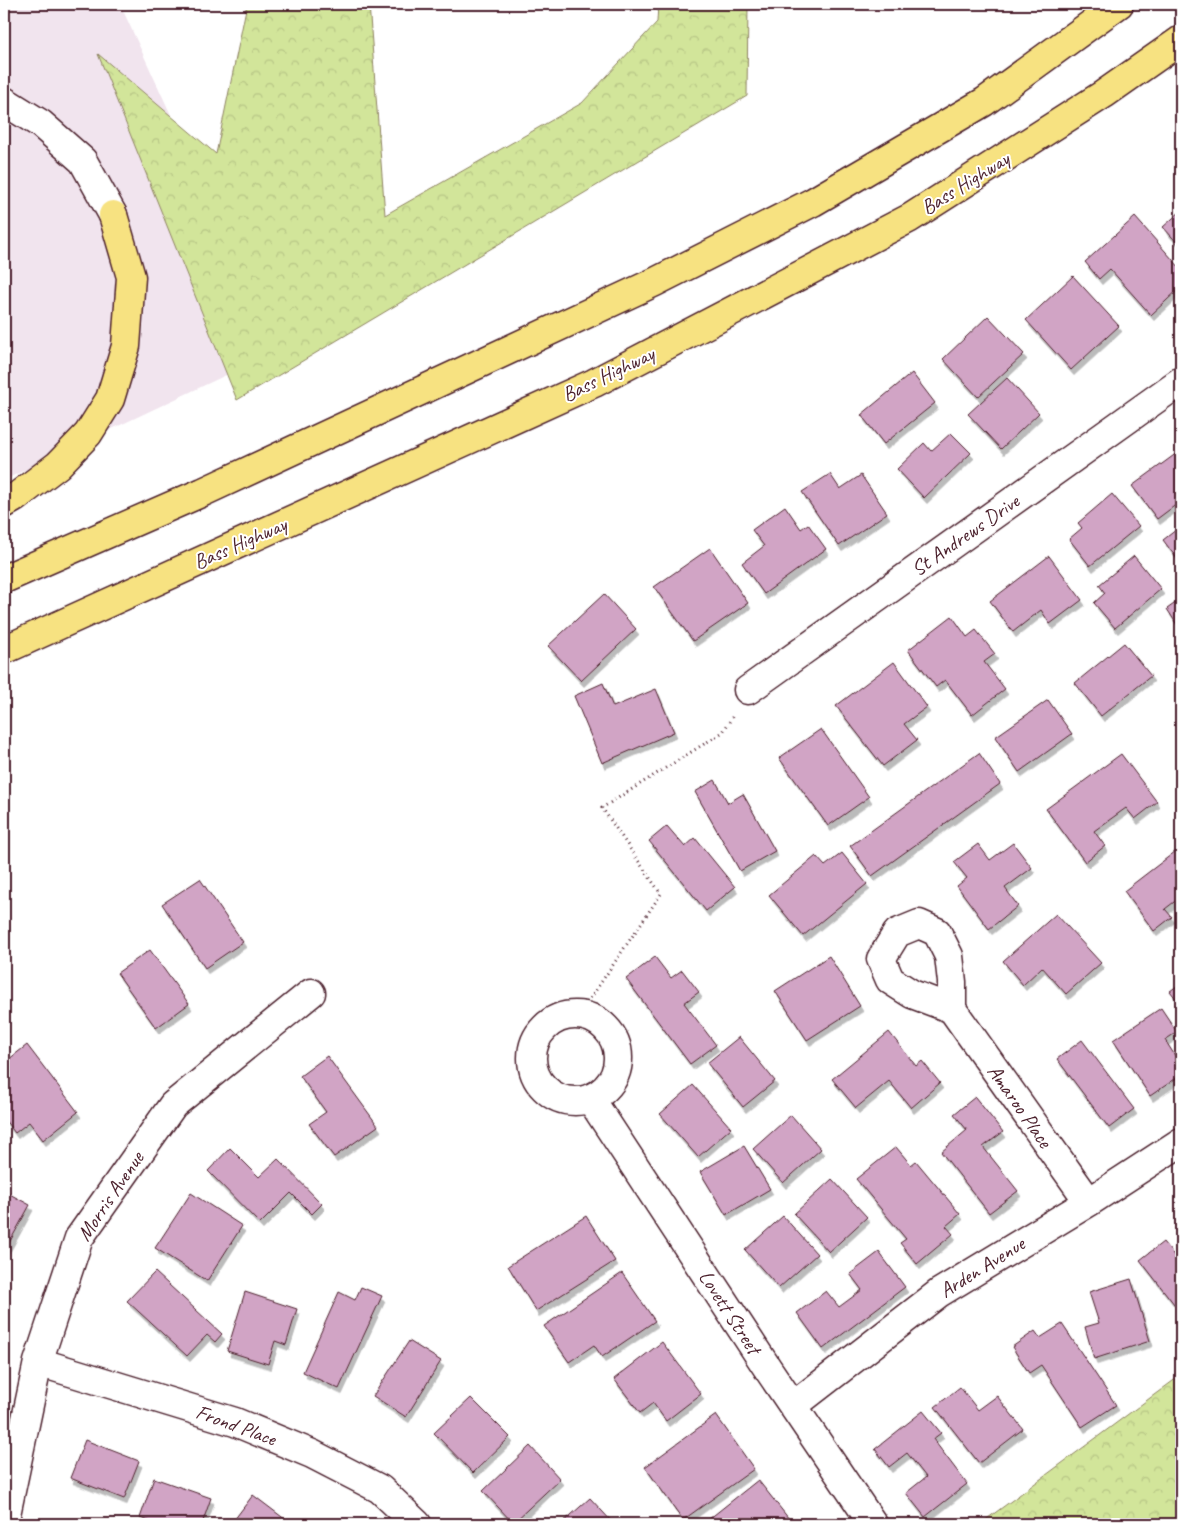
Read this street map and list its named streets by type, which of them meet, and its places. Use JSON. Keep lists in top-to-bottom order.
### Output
{
  "streets": {
    "highway": ["Bass Highway"],
    "street": [
      "St Andrews Drive",
      "Amaroo Place",
      "Morris Avenue",
      "Arden Avenue",
      "Lovett Street",
      "Frond Place"
    ]
  },
  "crossings": [
    ["Amaroo Place", "Arden Avenue"],
    ["Morris Avenue", "Frond Place"],
    ["Arden Avenue", "Lovett Street"]
  ]
}
